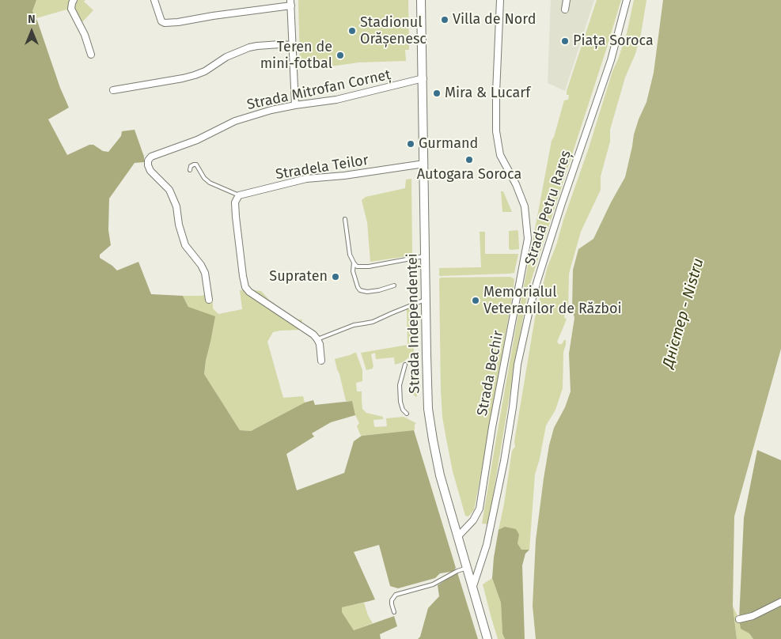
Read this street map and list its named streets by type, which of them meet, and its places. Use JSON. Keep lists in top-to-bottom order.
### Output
{
  "streets": {
    "main road": ["Strada Independenței"],
    "street": [
      "Strada Mitrofan Corneț",
      "Stradela Teilor",
      "Strada Petru Rareș",
      "Strada Bechir"
    ]
  },
  "crossings": [
    ["Strada Mitrofan Corneț", "Strada Independenței"],
    ["Stradela Teilor", "Strada Independenței"],
    ["Strada Petru Rareș", "Strada Independenței"],
    ["Strada Independenței", "Strada Bechir"]
  ],
  "water": ["Дністер - Nistru"],
  "places": [
    "Villa de Nord",
    "Stadionul Orășenesc",
    "Piața Soroca",
    "Teren de mini-fotbal",
    "Mira & Lucarf",
    "Gurmand",
    "Autogara Soroca",
    "Supraten",
    "Memorialul Veteranilor de Război"
  ],
  "north": "top"
}
